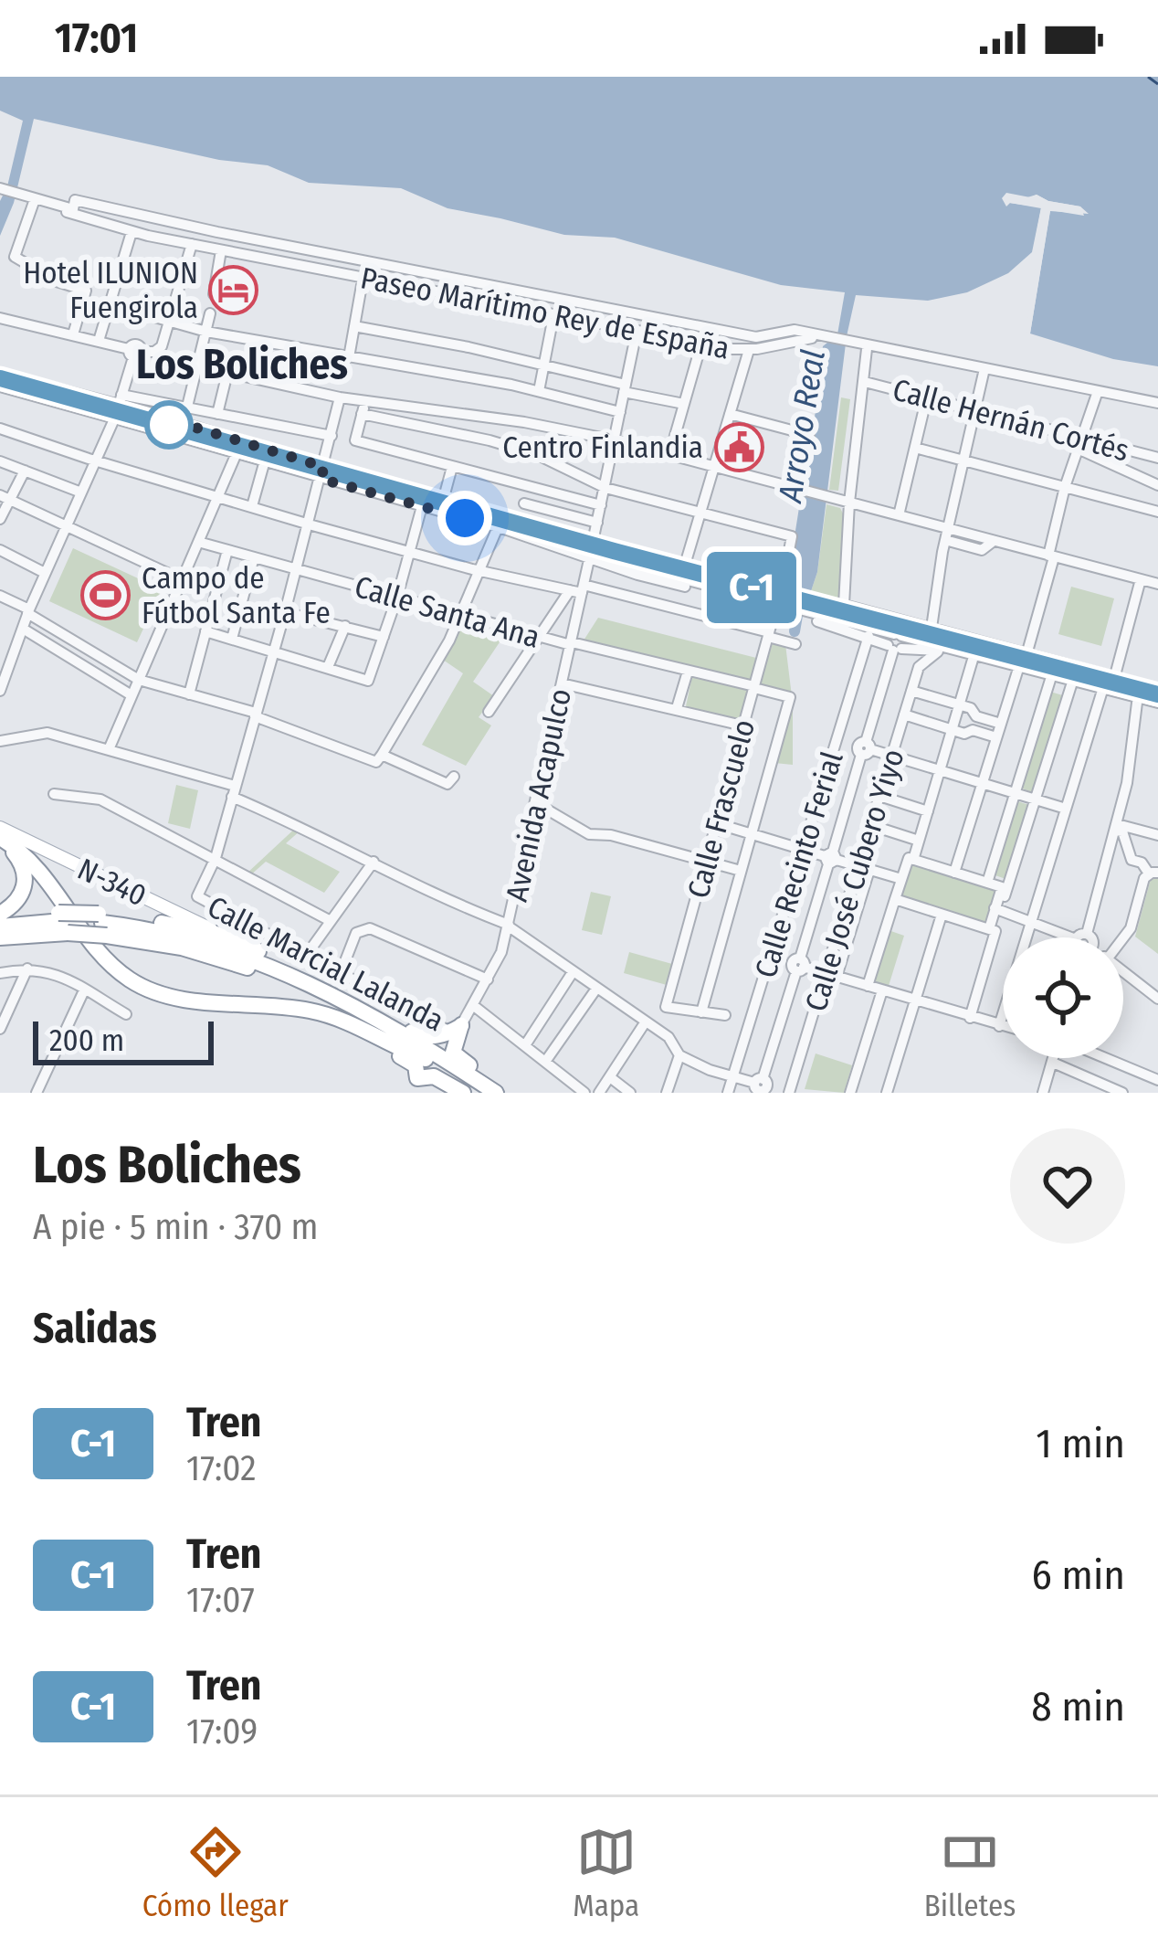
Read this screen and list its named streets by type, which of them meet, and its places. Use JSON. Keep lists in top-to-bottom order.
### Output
{
  "streets": {
    "main road": ["N-340"],
    "street": [
      "Paseo Marítimo Rey de España",
      "Calle Hernán Cortés",
      "Calle Santa Ana",
      "Avenida Acapulco",
      "Calle Frascuelo",
      "Calle Recinto Ferial",
      "Calle José Cubero Yiyo",
      "Calle Marcial Lalanda"
    ]
  },
  "crossings": [
    ["Calle Santa Ana", "Avenida Acapulco"],
    ["Calle Santa Ana", "Calle Frascuelo"],
    ["Avenida Acapulco", "Calle Marcial Lalanda"]
  ],
  "districts": ["Los Boliches"],
  "water": ["Arroyo Real"],
  "places": {
    "hotel": ["Hotel ILUNION Fuengirola"],
    "public building": ["Centro Finlandia"],
    "sports": ["Campo de Fútbol Santa Fe"]
  },
  "scale_bar": "200 m",
  "page": {
    "status": "17:01",
    "on_map": "C-1",
    "scale": "200 m",
    "heading": [
      ["Los Boliches", "A pie · 5 min · 370 m"],
      "Salidas"
    ],
    "list": [
      {
        "mark": "C-1",
        "name": "Tren",
        "note": "17:02",
        "value": "1 min"
      },
      {
        "mark": "C-1",
        "name": "Tren",
        "note": "17:07",
        "value": "6 min"
      },
      {
        "mark": "C-1",
        "name": "Tren",
        "note": "17:09",
        "value": "8 min"
      }
    ],
    "tabs": ["Cómo llegar", "Mapa", "Billetes"]
  }
}
